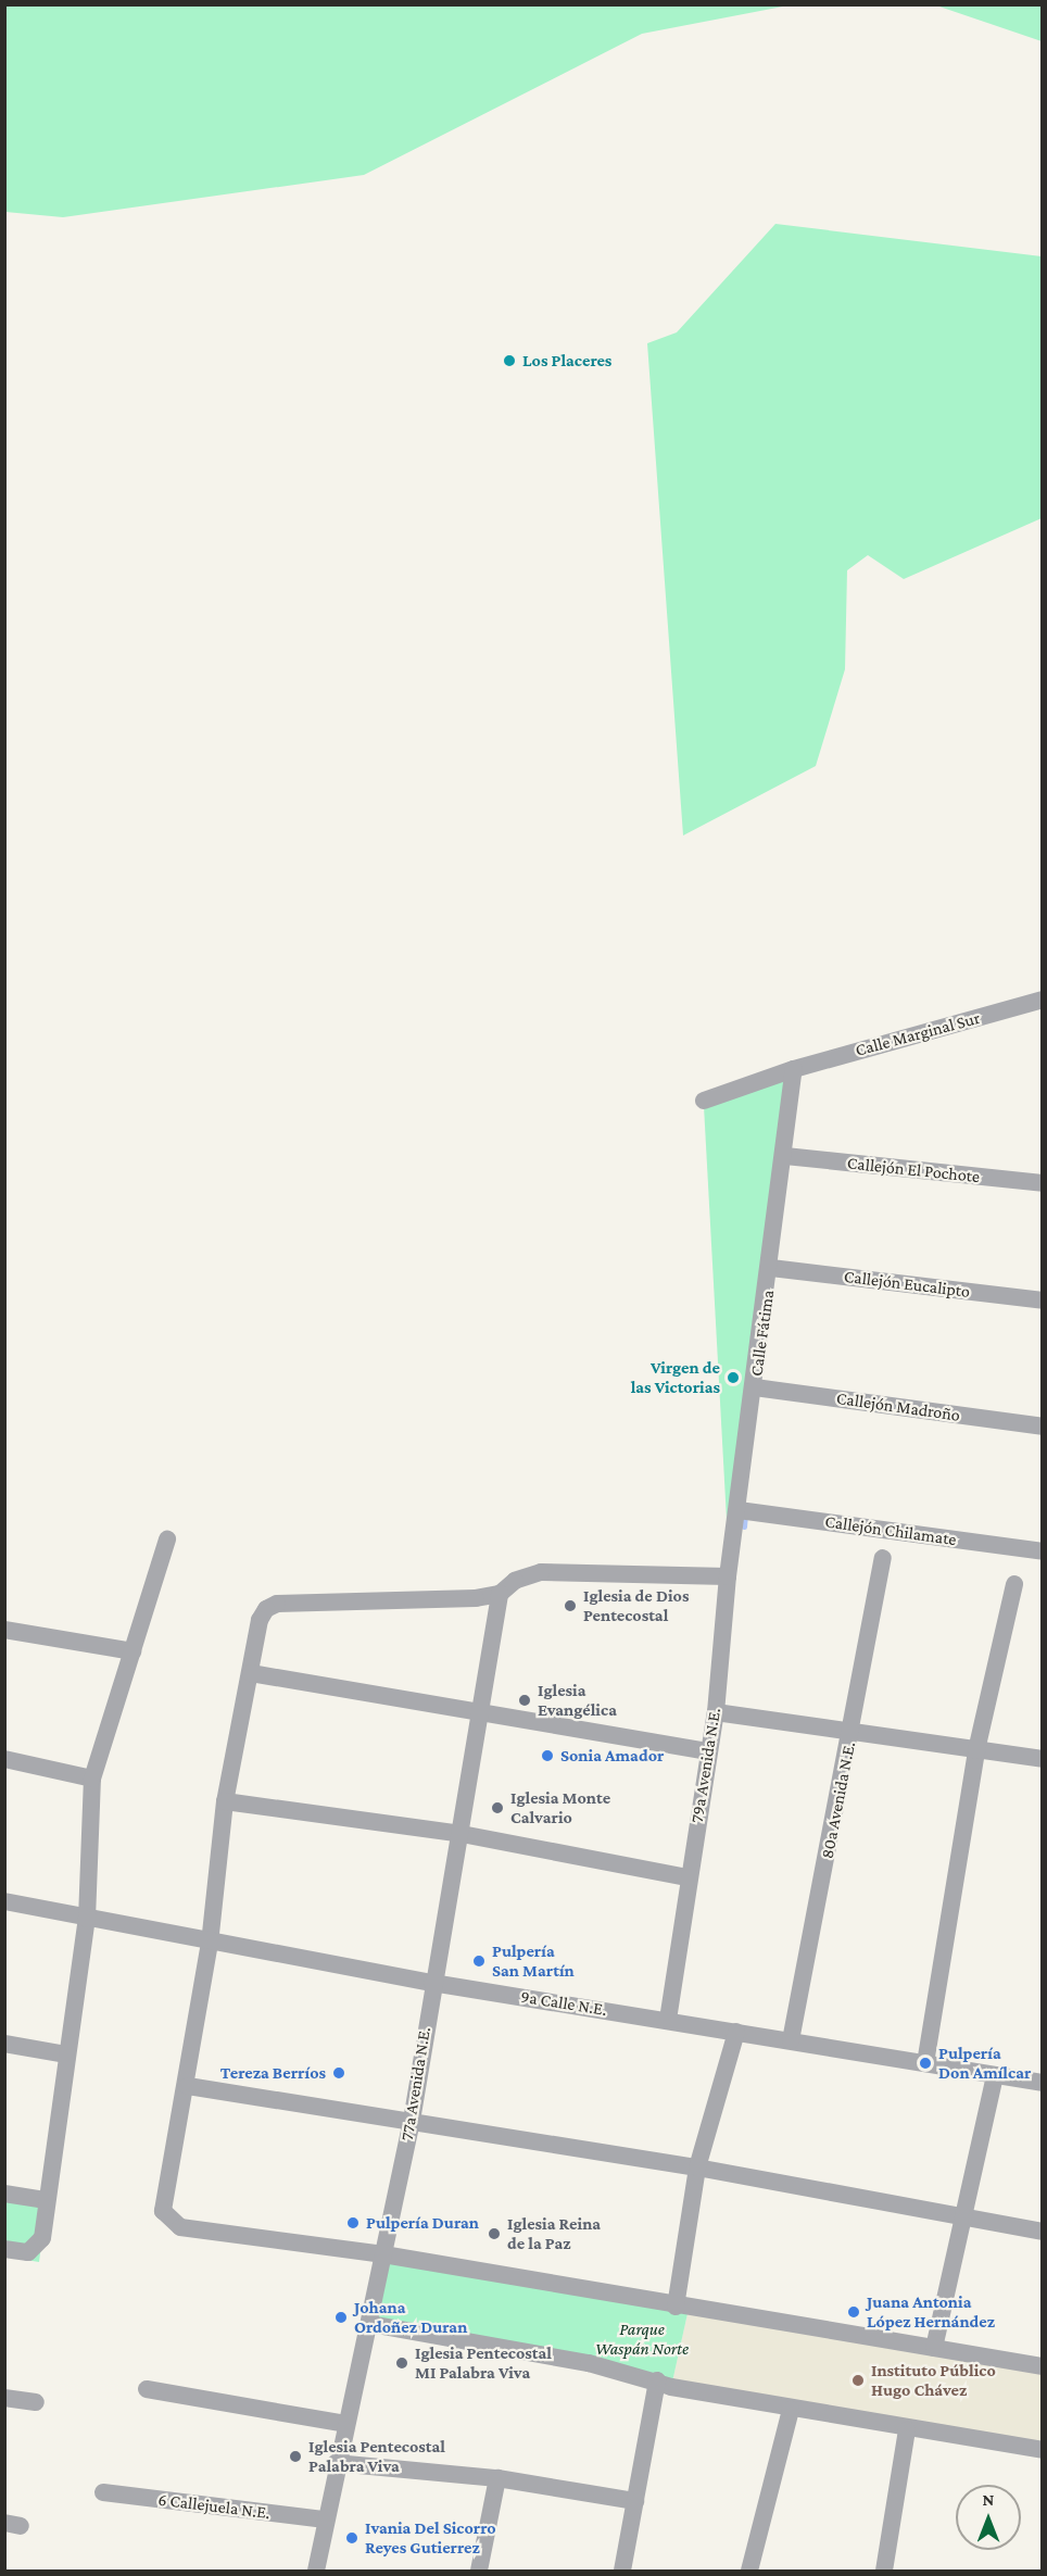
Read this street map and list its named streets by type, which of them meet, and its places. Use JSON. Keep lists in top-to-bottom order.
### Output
{
  "streets": {
    "street": [
      "Calle Marginal Sur",
      "Callejón El Pochote",
      "Callejón Eucalipto",
      "Calle Fátima",
      "Callejón Madroño",
      "Callejón Chilamate",
      "79a Avenida N.E.",
      "80a Avenida N.E.",
      "9a Calle N.E.",
      "77a Avenida N.E.",
      "6 Callejuela N.E."
    ]
  },
  "crossings": [
    ["Calle Marginal Sur", "Calle Fátima"],
    ["Callejón El Pochote", "Calle Fátima"],
    ["Callejón Eucalipto", "Calle Fátima"],
    ["Calle Fátima", "Callejón Madroño"],
    ["Calle Fátima", "Callejón Chilamate"],
    ["Calle Fátima", "79a Avenida N.E."],
    ["Callejón Chilamate", "79a Avenida N.E."],
    ["79a Avenida N.E.", "9a Calle N.E."],
    ["80a Avenida N.E.", "9a Calle N.E."],
    ["9a Calle N.E.", "77a Avenida N.E."],
    ["77a Avenida N.E.", "6 Callejuela N.E."]
  ],
  "parks": ["Parque Waspán Norte"],
  "places": [
    "Los Placeres",
    "Virgen de las Victorias",
    "Iglesia de Dios Pentecostal",
    "Iglesia Evangélica",
    "Sonia Amador",
    "Iglesia Monte Calvario",
    "Pulpería San Martín",
    "Pulpería Don Amílcar",
    "Tereza Berríos",
    "Pulpería Duran",
    "Iglesia Reina de la Paz",
    "Juana Antonia López Hernández",
    "Johana Ordoñez Duran",
    "Iglesia Pentecostal MI Palabra Viva",
    "Instituto Público Hugo Chávez",
    "Iglesia Pentecostal Palabra Viva",
    "Ivania Del Sicorro Reyes Gutierrez"
  ],
  "north": "top"
}
